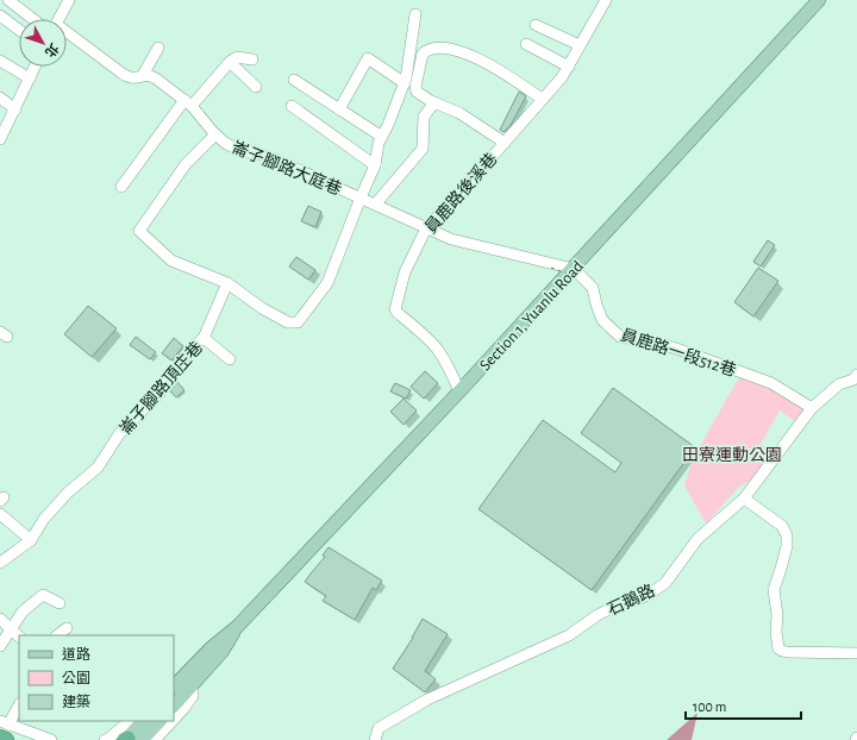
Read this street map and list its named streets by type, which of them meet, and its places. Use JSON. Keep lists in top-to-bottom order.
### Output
{
  "streets": {
    "main road": ["Section 1, Yuanlu Road"],
    "street": [
      "崙子腳路大庭巷",
      "員鹿路後溪巷",
      "員鹿路一段512巷",
      "崙子腳路頂庄巷",
      "石鵝路"
    ]
  },
  "crossings": [
    ["崙子腳路大庭巷", "崙子腳路頂庄巷"],
    ["員鹿路後溪巷", "Section 1, Yuanlu Road"],
    ["Section 1, Yuanlu Road", "員鹿路一段512巷"],
    ["員鹿路一段512巷", "石鵝路"]
  ],
  "parks": ["田寮運動公園"],
  "legend": ["道路", "公園", "建築"],
  "scale_bar": "100 m",
  "north": "bottom right"
}
